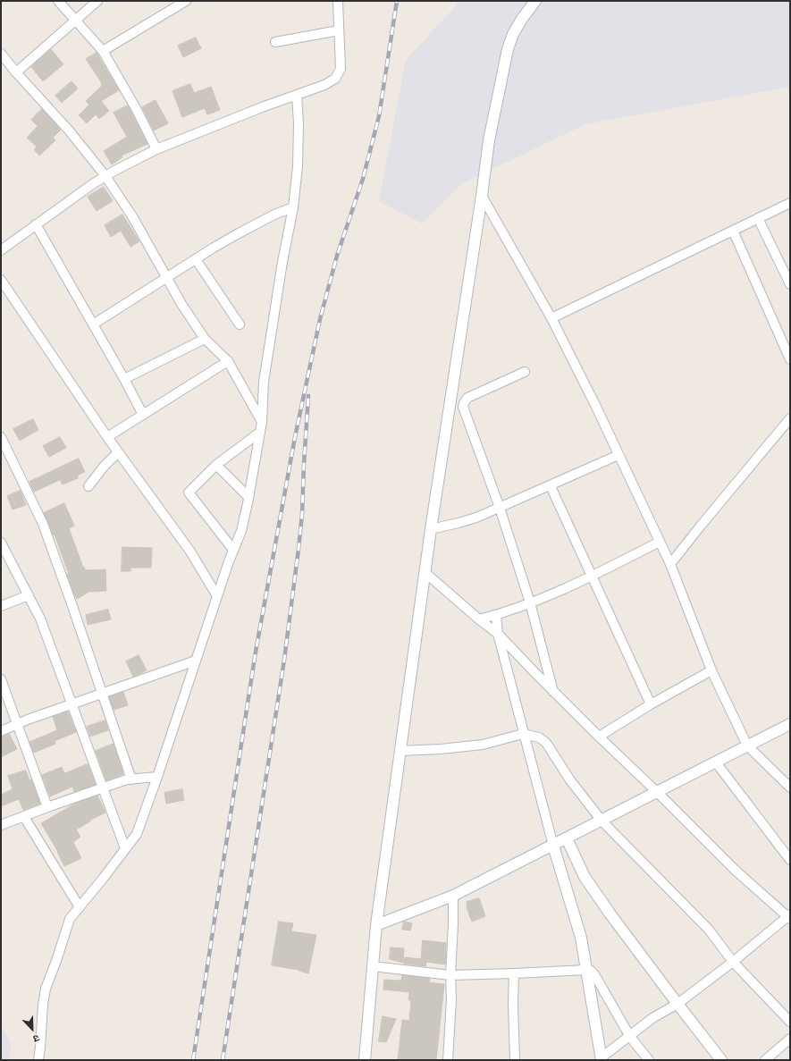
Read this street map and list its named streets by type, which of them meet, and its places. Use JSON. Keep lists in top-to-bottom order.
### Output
{
  "north": "bottom right"
}
